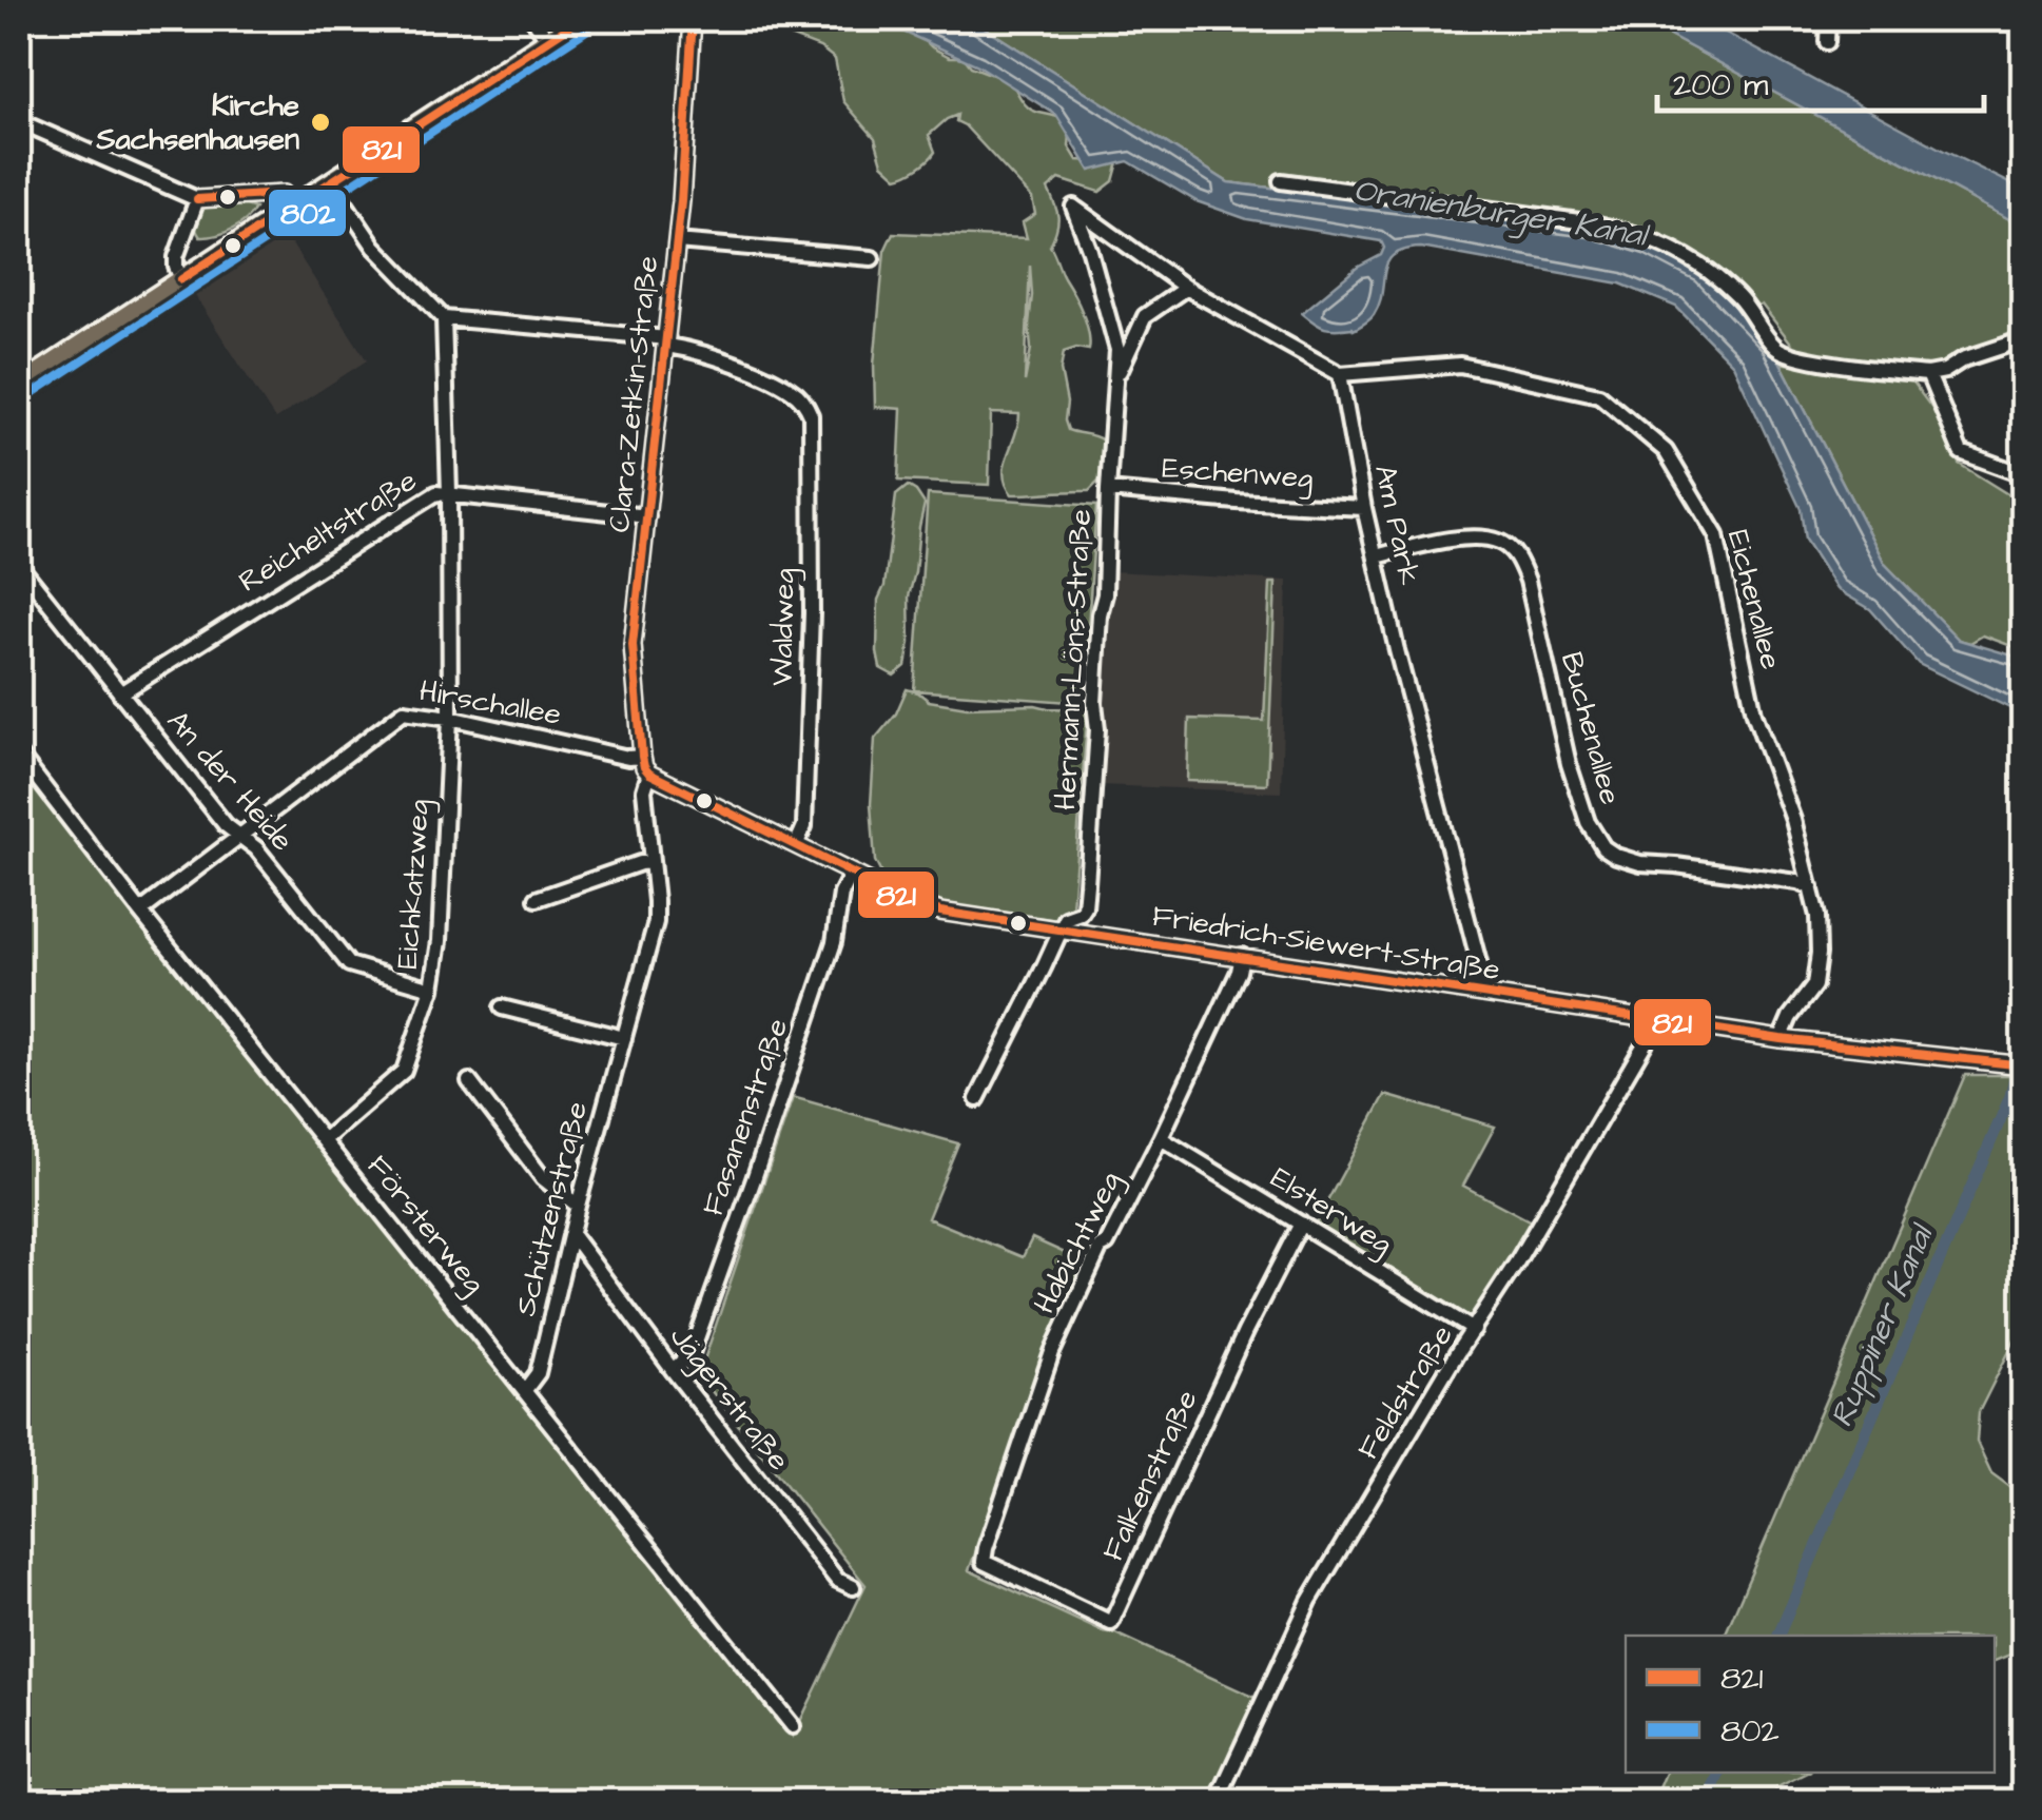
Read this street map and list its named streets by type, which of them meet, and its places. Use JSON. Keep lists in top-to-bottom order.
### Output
{
  "streets": {
    "street": [
      "Clara-Zetkin-Straße",
      "Eschenweg",
      "Am Park",
      "Reicheltstraße",
      "Eichenallee",
      "Waldweg",
      "Hermann-Löns-Straße",
      "Hirschallee",
      "Buchenallee",
      "An der Heide",
      "Eichkatzweg",
      "Friedrich-Siewert-Straße",
      "Fasanenstraße",
      "Schützenstraße",
      "Elsterweg",
      "Försterweg",
      "Habichtweg",
      "Feldstraße",
      "Jägerstraße",
      "Falkenstraße"
    ]
  },
  "crossings": [
    ["Clara-Zetkin-Straße", "Reicheltstraße"],
    ["Clara-Zetkin-Straße", "Waldweg"],
    ["Clara-Zetkin-Straße", "Hirschallee"],
    ["Clara-Zetkin-Straße", "Friedrich-Siewert-Straße"],
    ["Clara-Zetkin-Straße", "Schützenstraße"],
    ["Eschenweg", "Am Park"],
    ["Eschenweg", "Hermann-Löns-Straße"],
    ["Am Park", "Eichenallee"],
    ["Am Park", "Buchenallee"],
    ["Am Park", "Friedrich-Siewert-Straße"],
    ["Reicheltstraße", "An der Heide"],
    ["Reicheltstraße", "Eichkatzweg"],
    ["Eichenallee", "Buchenallee"],
    ["Eichenallee", "Friedrich-Siewert-Straße"],
    ["Waldweg", "Friedrich-Siewert-Straße"],
    ["Hermann-Löns-Straße", "Friedrich-Siewert-Straße"],
    ["Hirschallee", "An der Heide"],
    ["Hirschallee", "Eichkatzweg"],
    ["Hirschallee", "Försterweg"],
    ["An der Heide", "Eichkatzweg"],
    ["Eichkatzweg", "Försterweg"],
    ["Friedrich-Siewert-Straße", "Fasanenstraße"],
    ["Friedrich-Siewert-Straße", "Schützenstraße"],
    ["Friedrich-Siewert-Straße", "Habichtweg"],
    ["Friedrich-Siewert-Straße", "Feldstraße"],
    ["Fasanenstraße", "Jägerstraße"],
    ["Schützenstraße", "Försterweg"],
    ["Schützenstraße", "Jägerstraße"],
    ["Elsterweg", "Habichtweg"],
    ["Elsterweg", "Feldstraße"],
    ["Elsterweg", "Falkenstraße"],
    ["Habichtweg", "Falkenstraße"]
  ],
  "water": ["Oranienburger Kanal", "Ruppiner Kanal"],
  "places": ["Kirche Sachsenhausen"],
  "lines": ["transit line 821", "transit line 802"],
  "legend": ["821", "802"],
  "scale_bar": "200 m"
}
